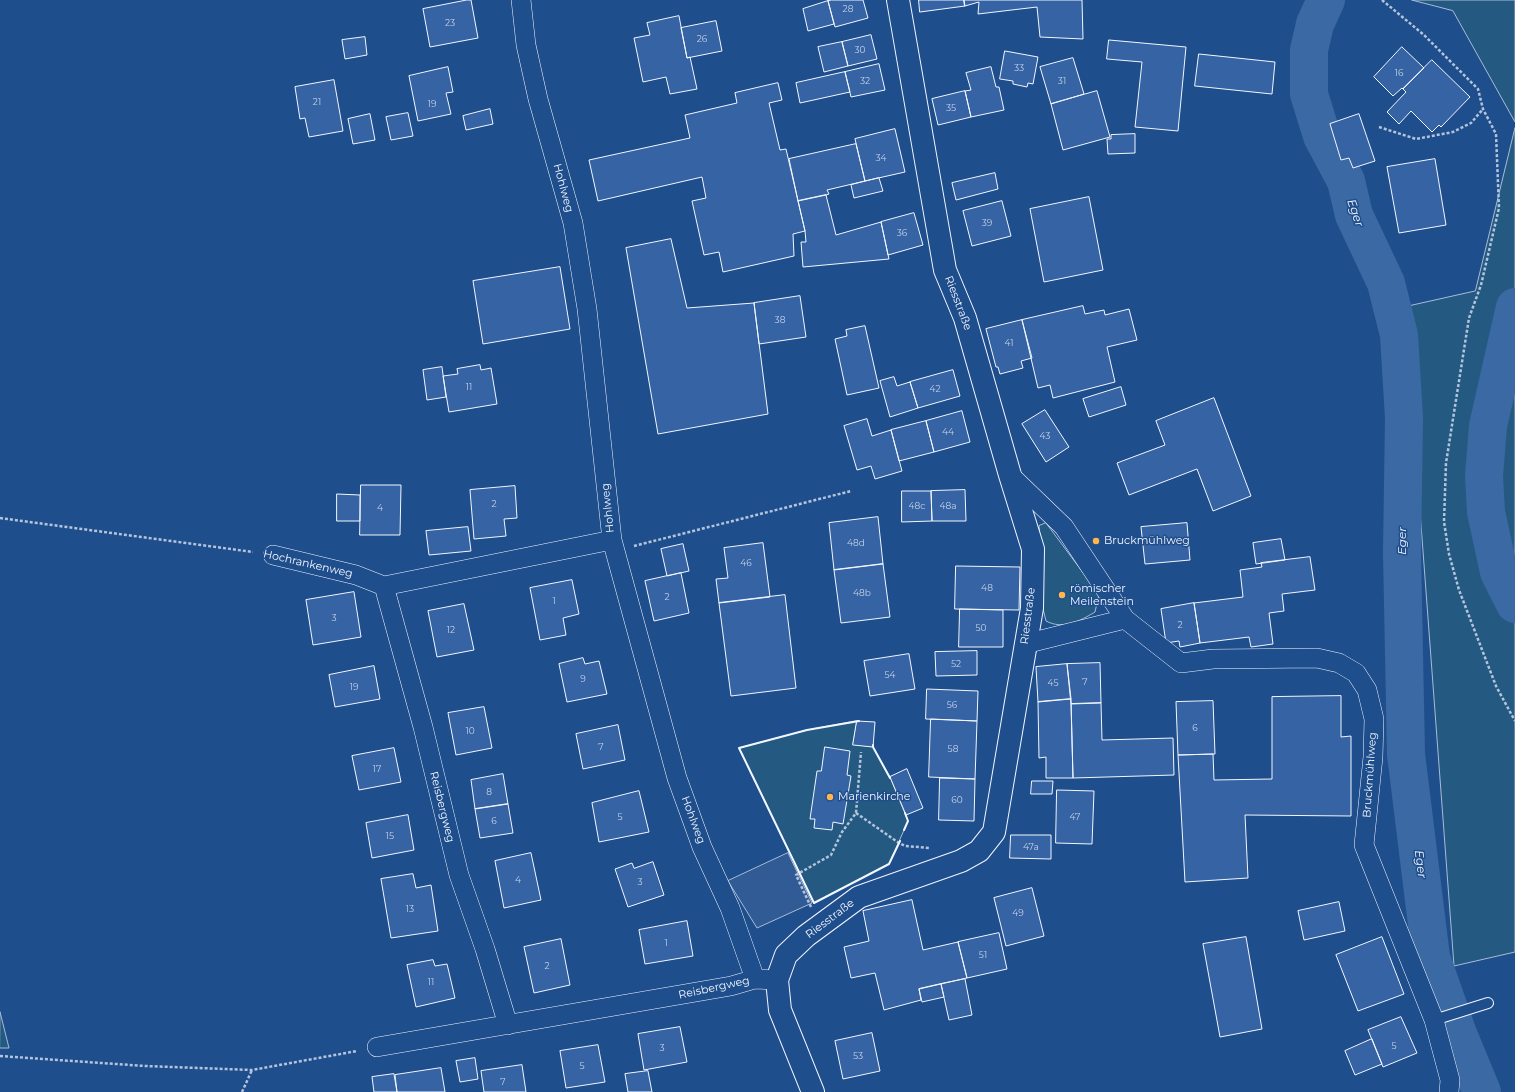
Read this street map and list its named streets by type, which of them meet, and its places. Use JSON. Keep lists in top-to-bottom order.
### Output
{
  "streets": {
    "street": [
      "Hohlweg",
      "Riesstraße",
      "Hochrankenweg",
      "Bruckmühlweg",
      "Reisbergweg"
    ]
  },
  "crossings": [
    ["Hohlweg", "Reisbergweg"],
    ["Riesstraße", "Bruckmühlweg"],
    ["Hochrankenweg", "Reisbergweg"]
  ],
  "water": ["Eger"],
  "places": ["Bruckmühlweg", "römischer Meilenstein", "Marienkirche"],
  "house_numbers": [
    "28",
    "23",
    "26",
    "30",
    "33",
    "16",
    "32",
    "31",
    "21",
    "19",
    "35",
    "34",
    "39",
    "36",
    "38",
    "41",
    "11",
    "42",
    "44",
    "43",
    "2",
    "48c",
    "48a",
    "4",
    "48d",
    "46",
    "48",
    "48b",
    "2",
    "1",
    "3",
    "2",
    "50",
    "12",
    "52",
    "54",
    "9",
    "7",
    "45",
    "19",
    "56",
    "6",
    "10",
    "7",
    "58",
    "17",
    "8",
    "60",
    "5",
    "47",
    "6",
    "15",
    "47a",
    "4",
    "3",
    "13",
    "49",
    "1",
    "51",
    "2",
    "11",
    "5",
    "3",
    "53",
    "5",
    "7"
  ]
}
